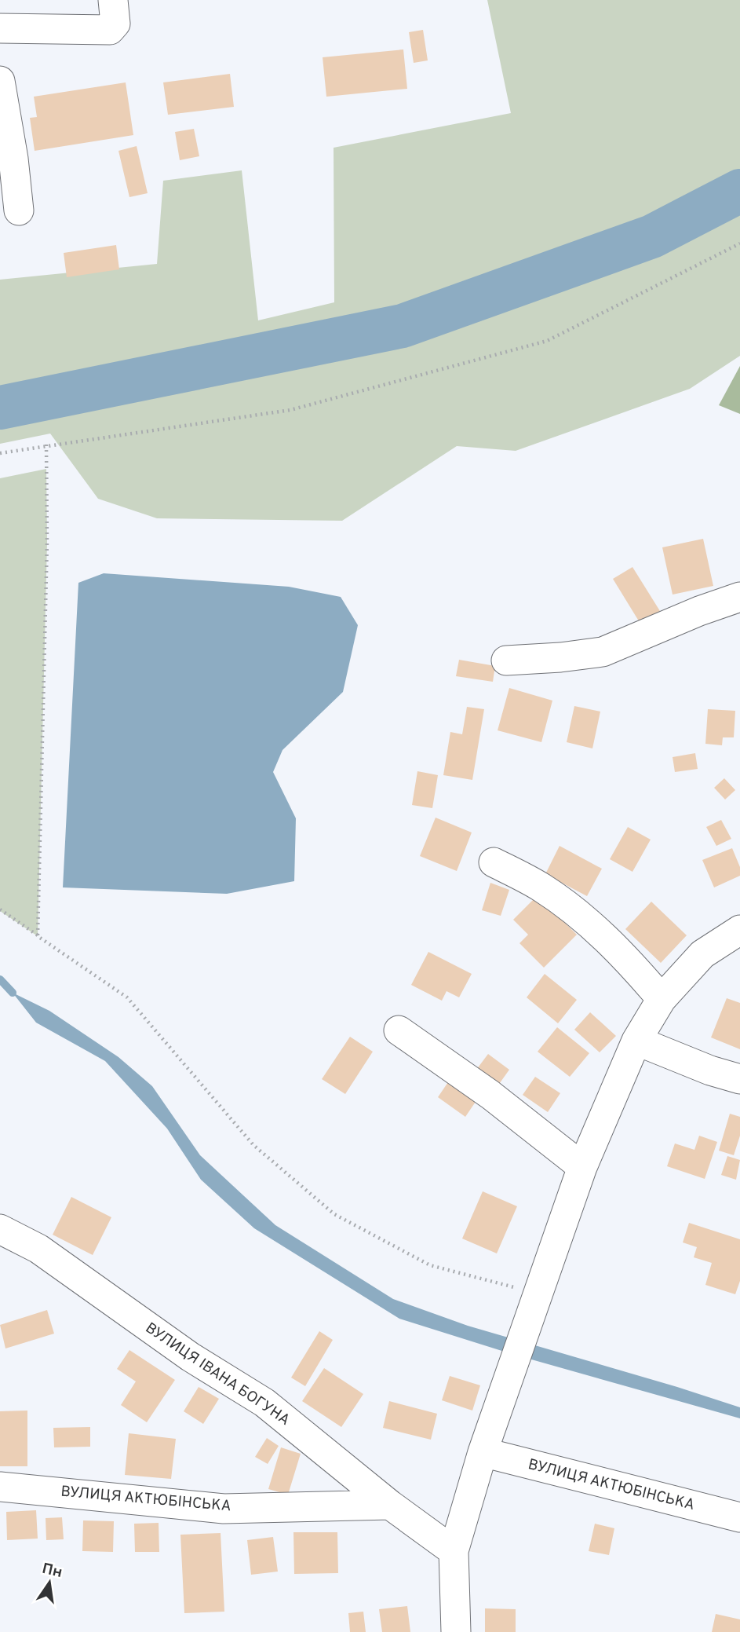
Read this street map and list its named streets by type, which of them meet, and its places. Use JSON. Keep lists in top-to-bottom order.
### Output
{
  "streets": {
    "street": ["ВУЛИЦЯ ІВАНА БОГУНА", "ВУЛИЦЯ АКТЮБІНСЬКА"]
  },
  "crossings": [
    ["ВУЛИЦЯ ІВАНА БОГУНА", "ВУЛИЦЯ АКТЮБІНСЬКА"]
  ],
  "north": "top"
}
